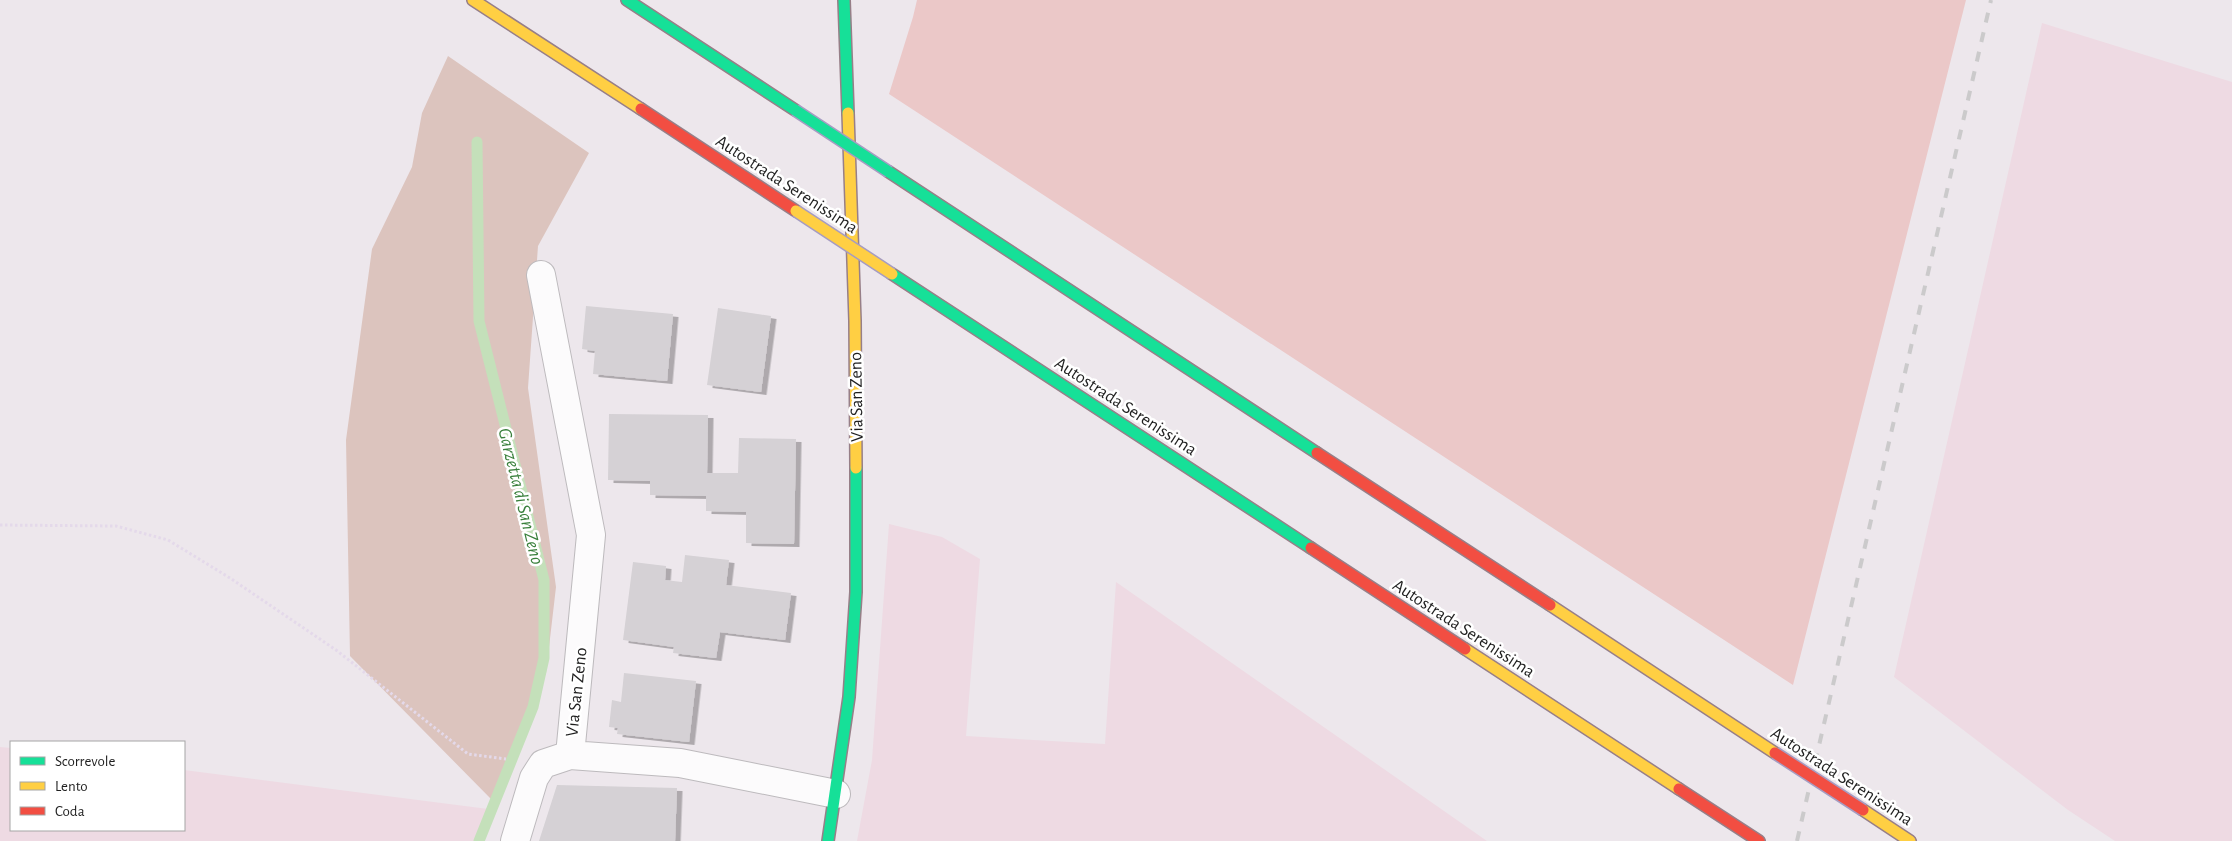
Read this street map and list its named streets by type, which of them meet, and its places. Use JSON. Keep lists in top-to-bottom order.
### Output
{
  "streets": {
    "main road": ["Autostrada Serenissima", "Via San Zeno"]
  },
  "water": ["Garzetta di San Zeno"],
  "legend": ["Scorrevole", "Lento", "Coda"]
}
